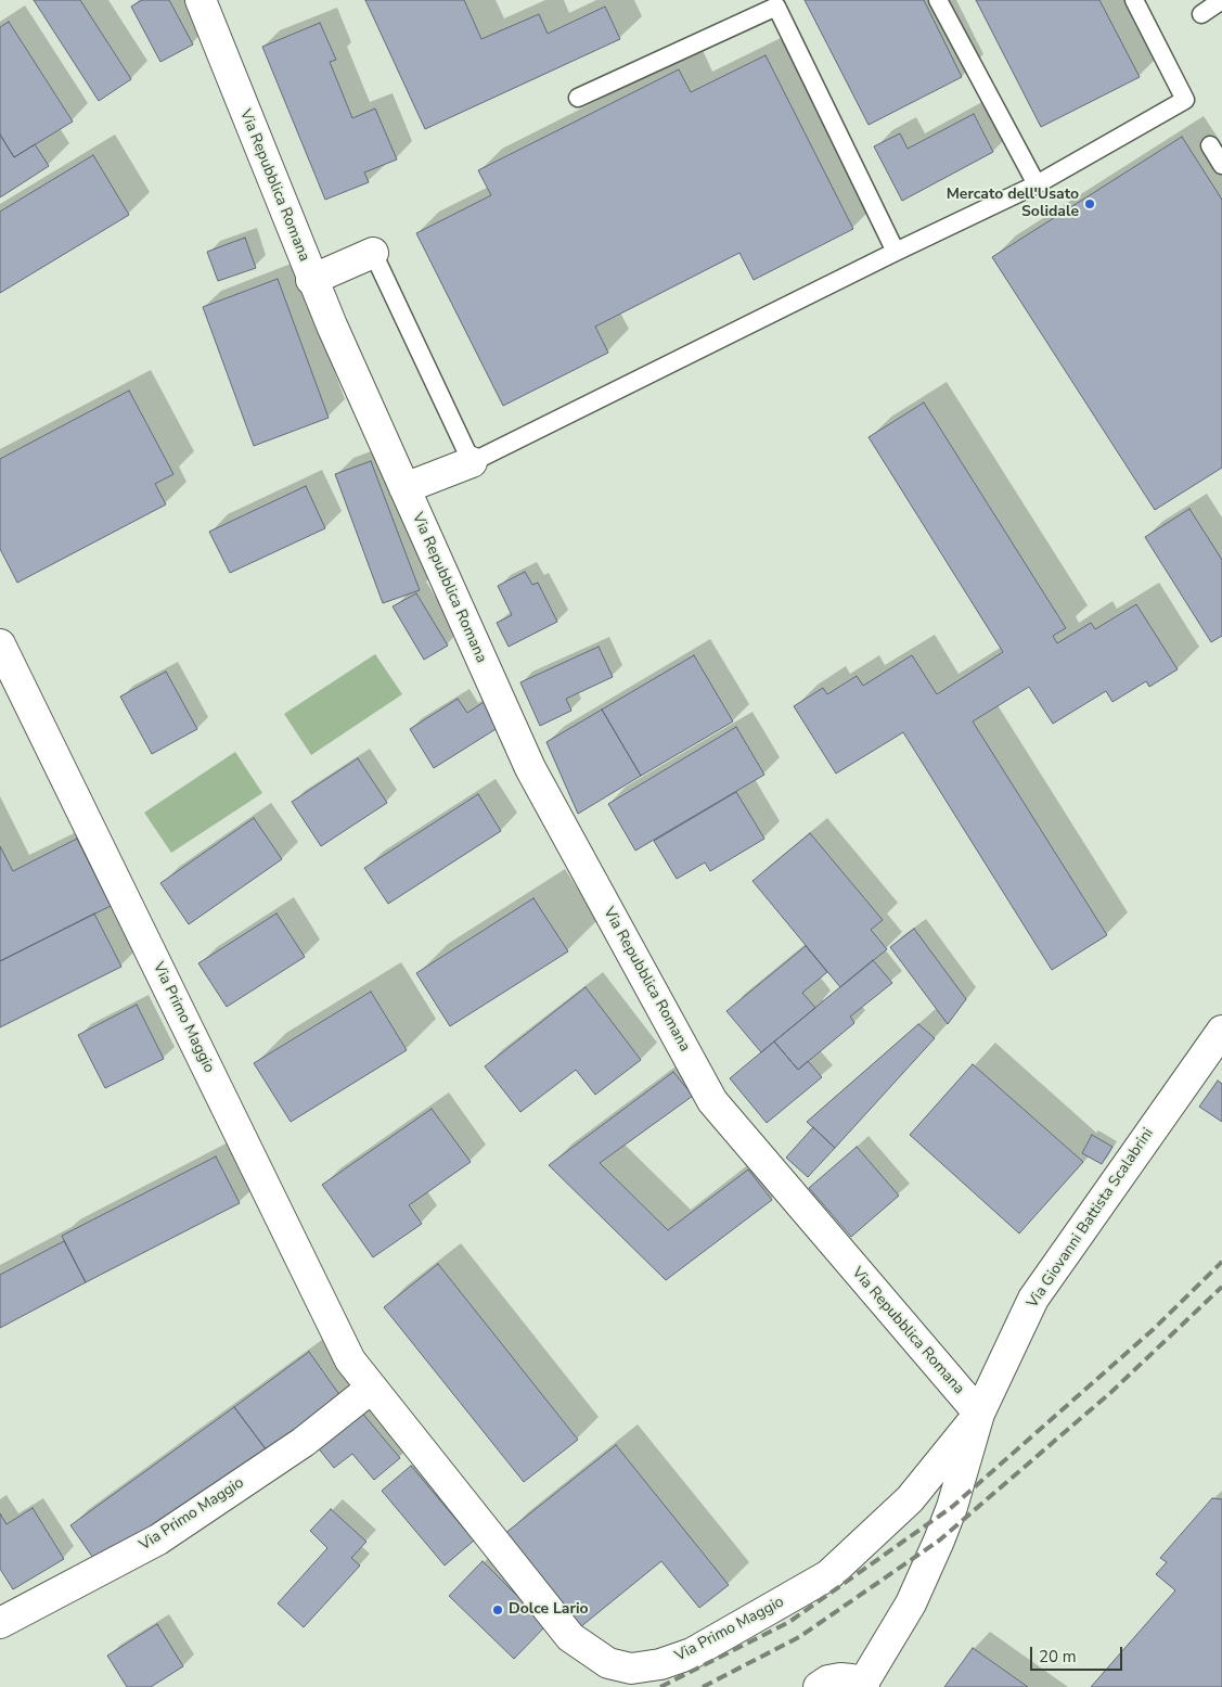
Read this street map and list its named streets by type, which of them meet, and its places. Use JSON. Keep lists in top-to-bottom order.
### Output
{
  "streets": {
    "street": ["Via Repubblica Romana", "Via Primo Maggio", "Via Giovanni Battista Scalabrini"]
  },
  "crossings": [
    ["Via Repubblica Romana", "Via Primo Maggio"],
    ["Via Repubblica Romana", "Via Giovanni Battista Scalabrini"],
    ["Via Primo Maggio", "Via Giovanni Battista Scalabrini"]
  ],
  "places": ["Mercato dell'Usato Solidale", "Dolce Lario"],
  "scale_bar": "20 m"
}
